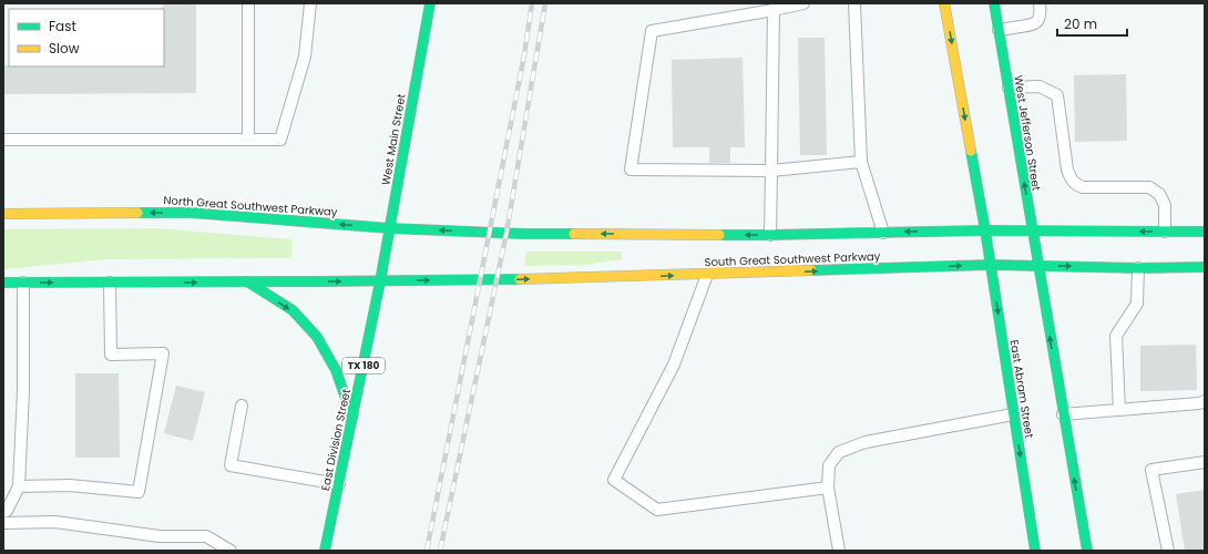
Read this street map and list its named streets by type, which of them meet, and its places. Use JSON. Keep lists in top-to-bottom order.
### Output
{
  "streets": {
    "main road": [
      "West Jefferson Street",
      "West Main Street",
      "North Great Southwest Parkway",
      "South Great Southwest Parkway",
      "TX 180",
      "East Abram Street",
      "East Division Street"
    ]
  },
  "crossings": [
    ["West Jefferson Street", "South Great Southwest Parkway"],
    ["West Main Street", "North Great Southwest Parkway"],
    ["West Main Street", "South Great Southwest Parkway"],
    ["West Main Street", "East Division Street"],
    ["South Great Southwest Parkway", "East Abram Street"],
    ["South Great Southwest Parkway", "East Division Street"]
  ],
  "legend": ["Fast", "Slow"],
  "scale_bar": "20 m"
}
